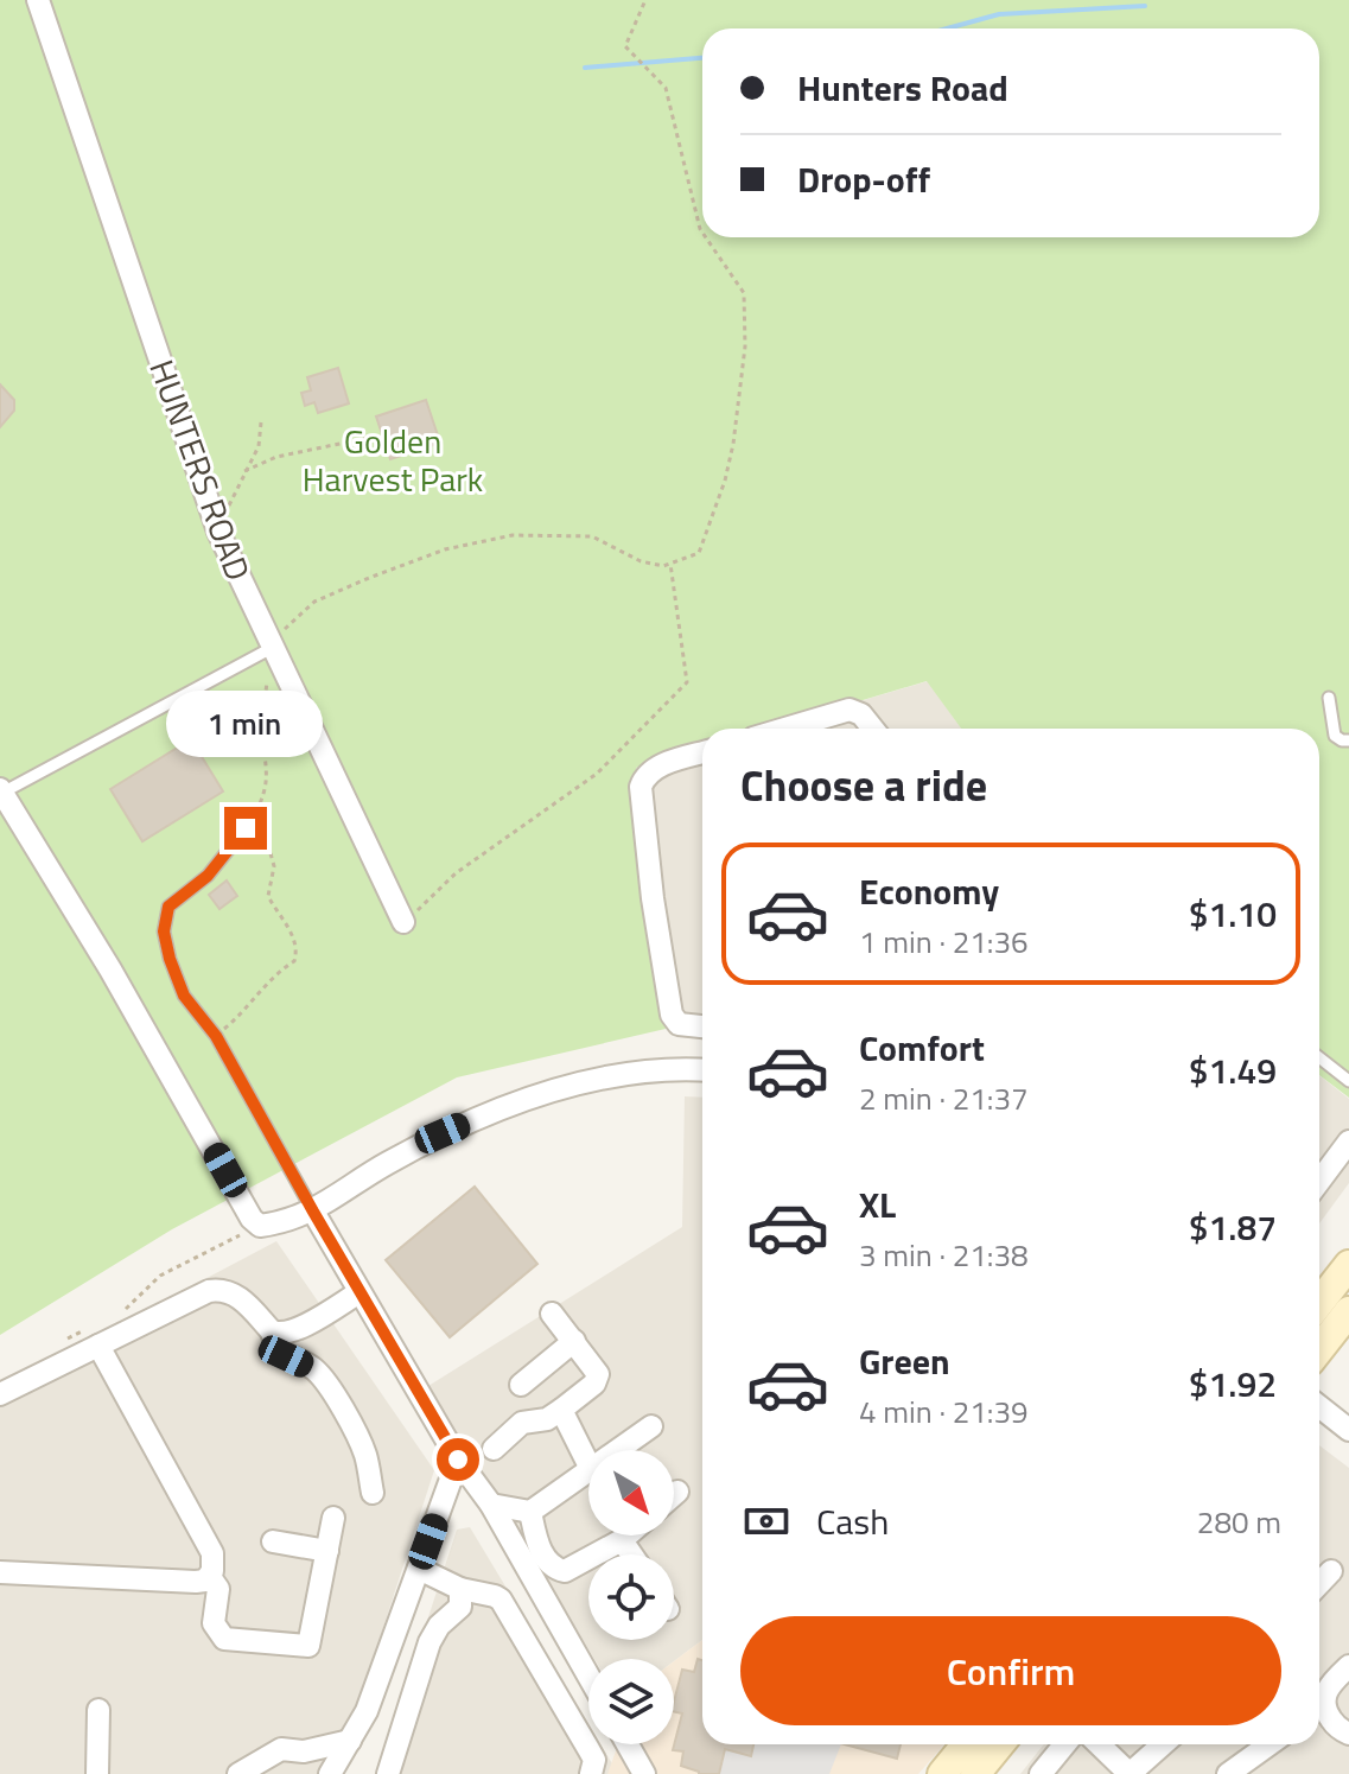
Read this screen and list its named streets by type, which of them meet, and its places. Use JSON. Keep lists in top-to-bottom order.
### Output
{
  "streets": {
    "street": ["HUNTERS ROAD"]
  },
  "parks": ["Golden Harvest Park"],
  "north": "bottom right",
  "page": {
    "banner": ["Hunters Road", "Drop-off"],
    "bubble": "1 min",
    "heading": "Choose a ride",
    "list": [
      {
        "name": "Economy",
        "note": "1 min · 21:36",
        "value": "$1.10"
      },
      {
        "name": "Comfort",
        "note": "2 min · 21:37",
        "value": "$1.49"
      },
      {
        "name": "XL",
        "note": "3 min · 21:38",
        "value": "$1.87"
      },
      {
        "name": "Green",
        "note": "4 min · 21:39",
        "value": "$1.92"
      }
    ],
    "pay": ["Cash", "280 m"],
    "buttons": "Confirm"
  }
}
